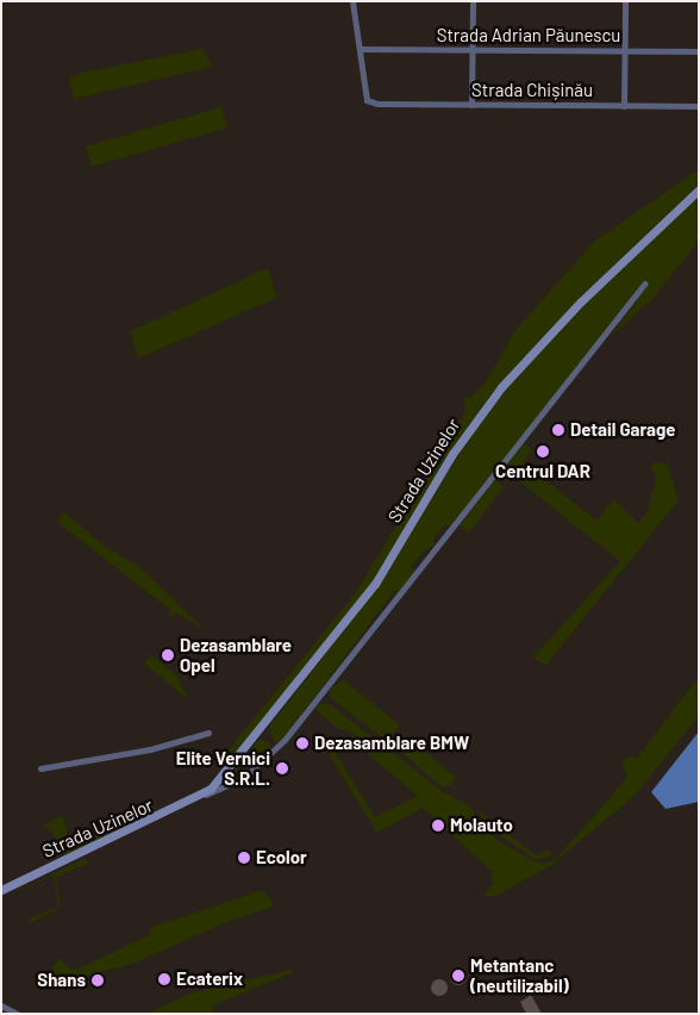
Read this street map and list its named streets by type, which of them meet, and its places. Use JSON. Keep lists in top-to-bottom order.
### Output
{
  "streets": {
    "street": ["Strada Adrian Păunescu", "Strada Chișinău", "Strada Uzinelor"]
  },
  "crossings": [
    ["Strada Adrian Păunescu", "Strada Chișinău"]
  ],
  "places": [
    "Detail Garage",
    "Centrul DAR",
    "Dezasamblare Opel",
    "Dezasamblare BMW",
    "Elite Vernici S.R.L.",
    "Molauto",
    "Ecolor",
    "Metantanc (neutilizabil)",
    "Ecaterix",
    "Shans"
  ]
}
